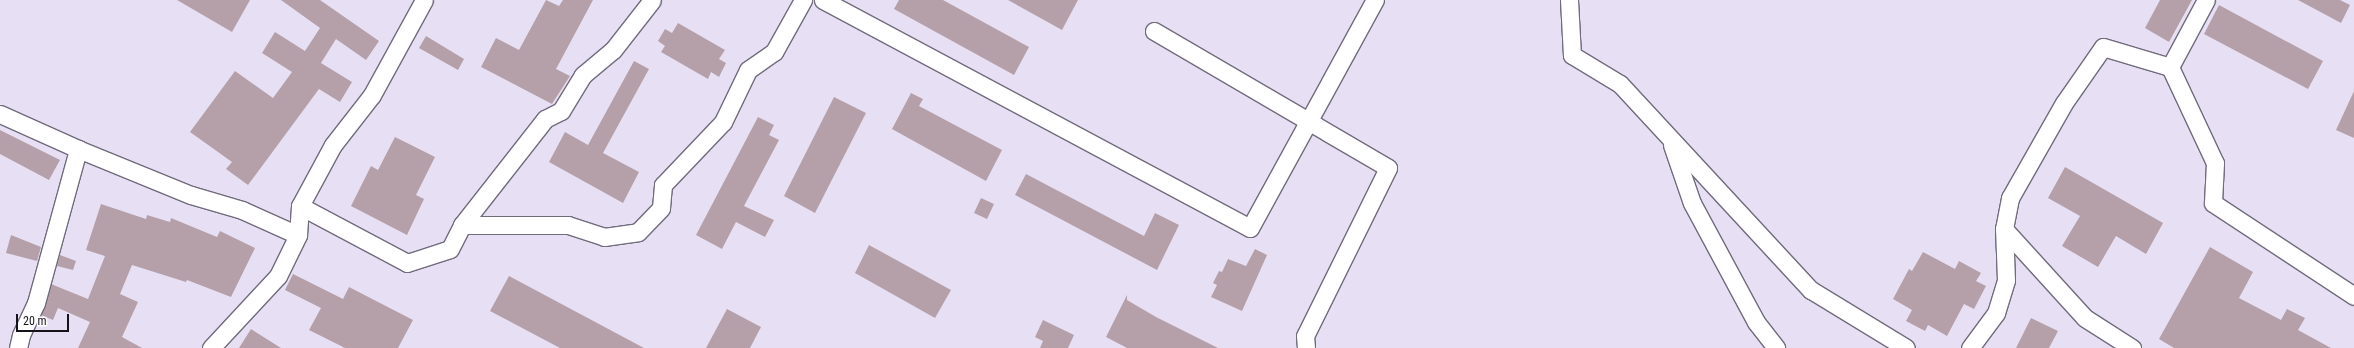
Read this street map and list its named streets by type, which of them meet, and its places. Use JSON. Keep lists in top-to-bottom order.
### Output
{
  "scale_bar": "20 m"
}
